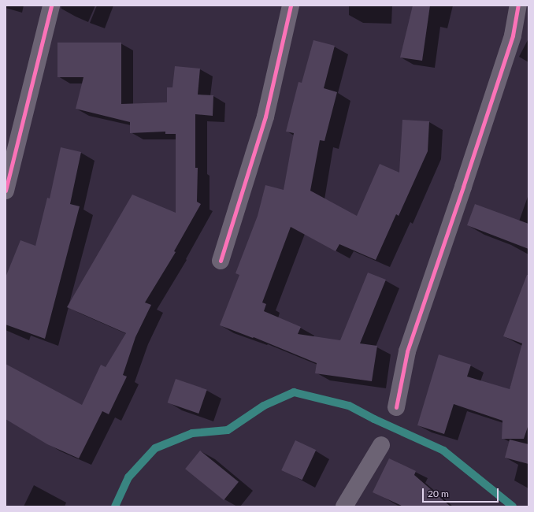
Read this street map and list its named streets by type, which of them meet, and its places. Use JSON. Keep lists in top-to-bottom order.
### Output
{
  "scale_bar": "20 m"
}
